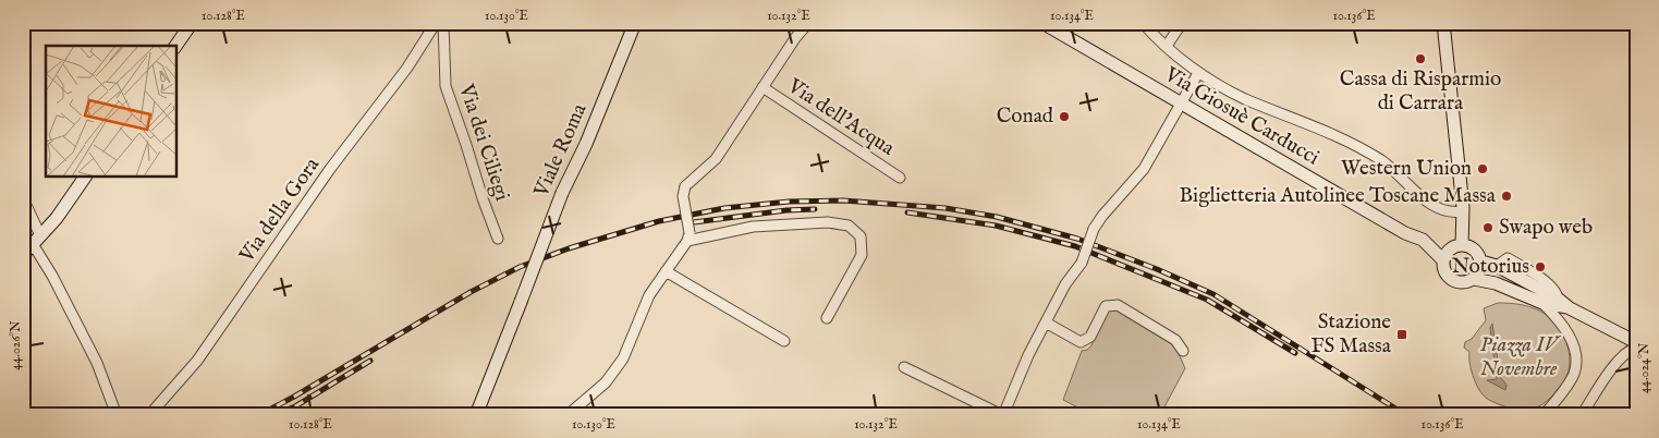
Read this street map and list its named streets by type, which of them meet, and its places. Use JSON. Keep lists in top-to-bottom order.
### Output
{
  "streets": {
    "main road": ["Via Giosuè Carducci", "Viale Roma"],
    "street": ["Via dell'Acqua", "Via dei Ciliegi", "Via della Gora"]
  },
  "parks": ["Piazza IV Novembre"],
  "places": {
    "other": [
      "Cassa di Risparmio di Carrara",
      "Conad",
      "Western Union",
      "Biglietteria Autolinee Toscane Massa",
      "Swapo web",
      "Notorius"
    ],
    "transit": ["Stazione FS Massa"]
  },
  "coordinates": [
    "10.128°E",
    "10.130°E",
    "10.132°E",
    "10.134°E",
    "10.136°E",
    "44.026°N",
    "44.024°N"
  ]
}
